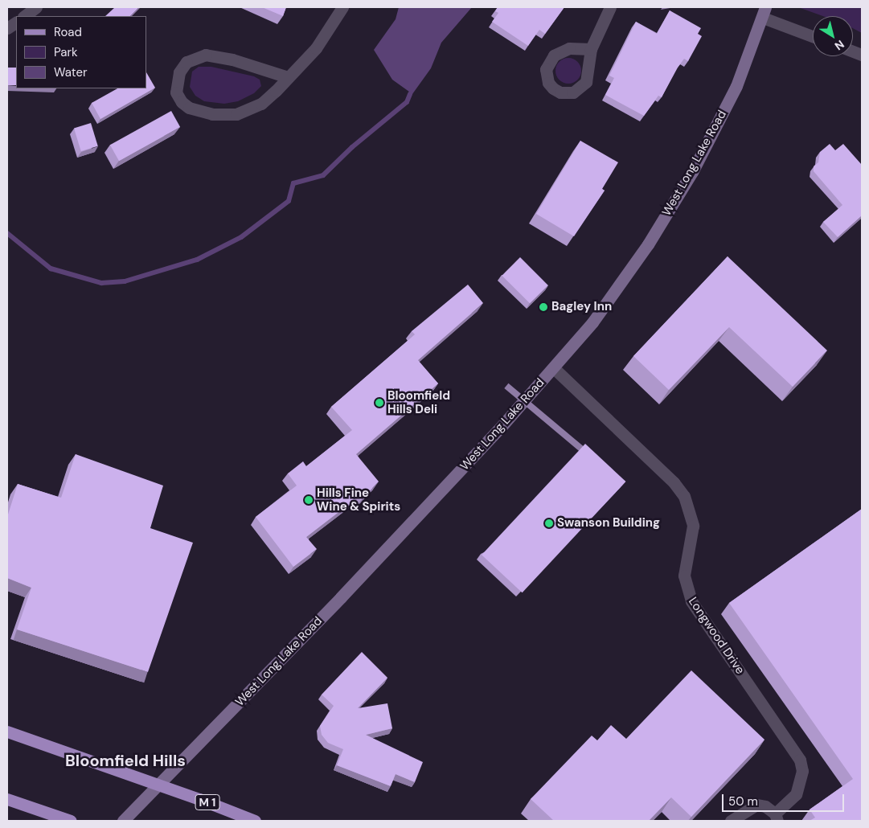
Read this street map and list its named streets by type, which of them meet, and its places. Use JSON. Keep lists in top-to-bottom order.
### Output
{
  "streets": {
    "main road": ["West Long Lake Road", "M 1"],
    "street": ["Longwood Drive"]
  },
  "crossings": [
    ["West Long Lake Road", "Longwood Drive"],
    ["West Long Lake Road", "M 1"]
  ],
  "districts": ["Bloomfield Hills"],
  "places": [
    "Bagley Inn",
    "Bloomfield Hills Deli",
    "Hills Fine Wine & Spirits",
    "Swanson Building"
  ],
  "legend": ["Road", "Park", "Water"],
  "scale_bar": "50 m",
  "north": "bottom right"
}
